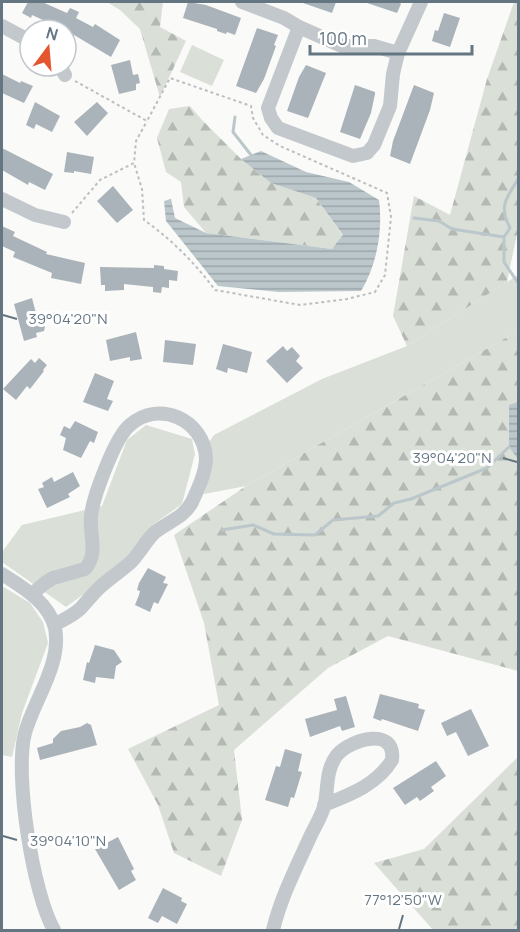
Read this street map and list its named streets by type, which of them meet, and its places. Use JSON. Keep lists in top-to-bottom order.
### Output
{
  "scale_bar": "100 m",
  "north": "top",
  "coordinates": ["39°04'20\"N", "39°04'10\"N", "77°12'50\"W"]
}
